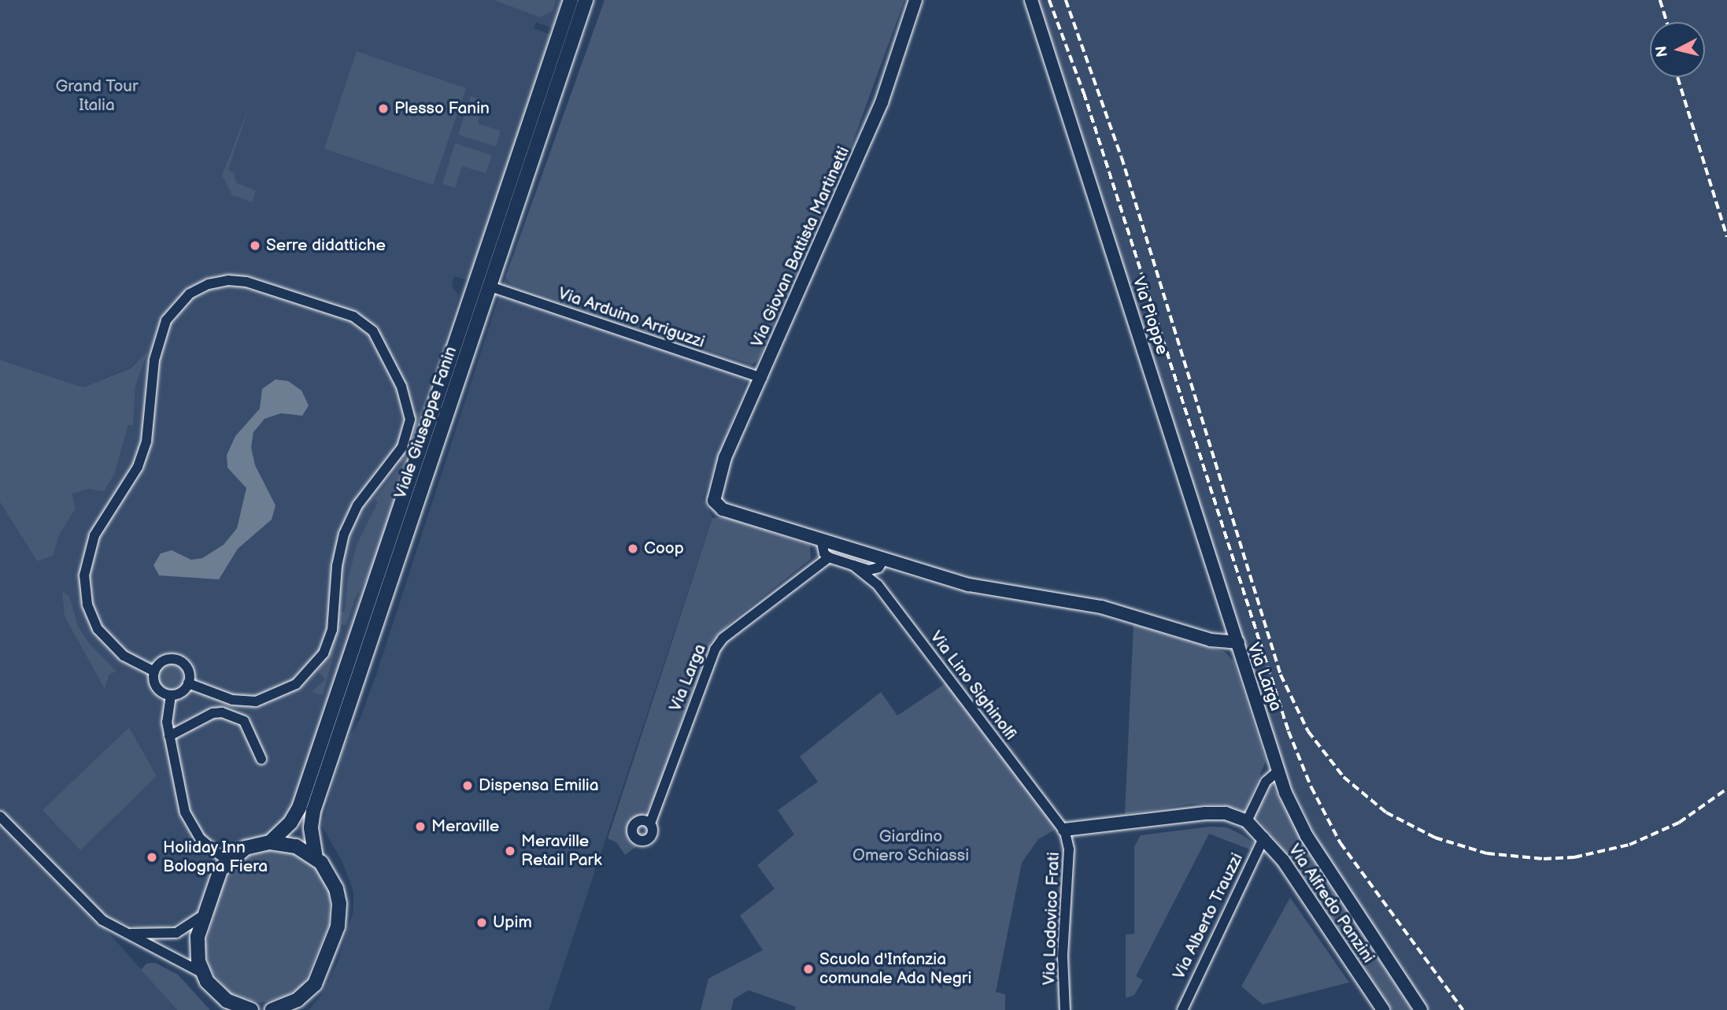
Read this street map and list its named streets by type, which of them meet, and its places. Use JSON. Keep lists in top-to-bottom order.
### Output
{
  "streets": {
    "main road": ["Viale Giuseppe Fanin"],
    "street": [
      "Via Giovan Battista Martinetti",
      "Via Pioppe",
      "Via Arduino Arriguzzi",
      "Via Larga",
      "Via Lino Sighinolfi",
      "Via Alfredo Panzini",
      "Via Alberto Trauzzi",
      "Via Lodovico Frati"
    ]
  },
  "crossings": [
    ["Via Giovan Battista Martinetti", "Via Arduino Arriguzzi"],
    ["Via Giovan Battista Martinetti", "Via Larga"],
    ["Via Pioppe", "Via Larga"],
    ["Via Arduino Arriguzzi", "Viale Giuseppe Fanin"],
    ["Via Larga", "Via Lino Sighinolfi"],
    ["Via Lino Sighinolfi", "Via Alfredo Panzini"],
    ["Via Lino Sighinolfi", "Via Lodovico Frati"],
    ["Via Alfredo Panzini", "Via Alberto Trauzzi"],
    ["Via Alfredo Panzini", "Via Lodovico Frati"]
  ],
  "parks": ["Grand Tour Italia", "Giardino Omero Schiassi"],
  "places": [
    "Plesso Fanin",
    "Serre didattiche",
    "Coop",
    "Dispensa Emilia",
    "Meraville",
    "Meraville Retail Park",
    "Holiday Inn Bologna Fiera",
    "Upim",
    "Scuola d'Infanzia comunale Ada Negri"
  ],
  "north": "left"
}
